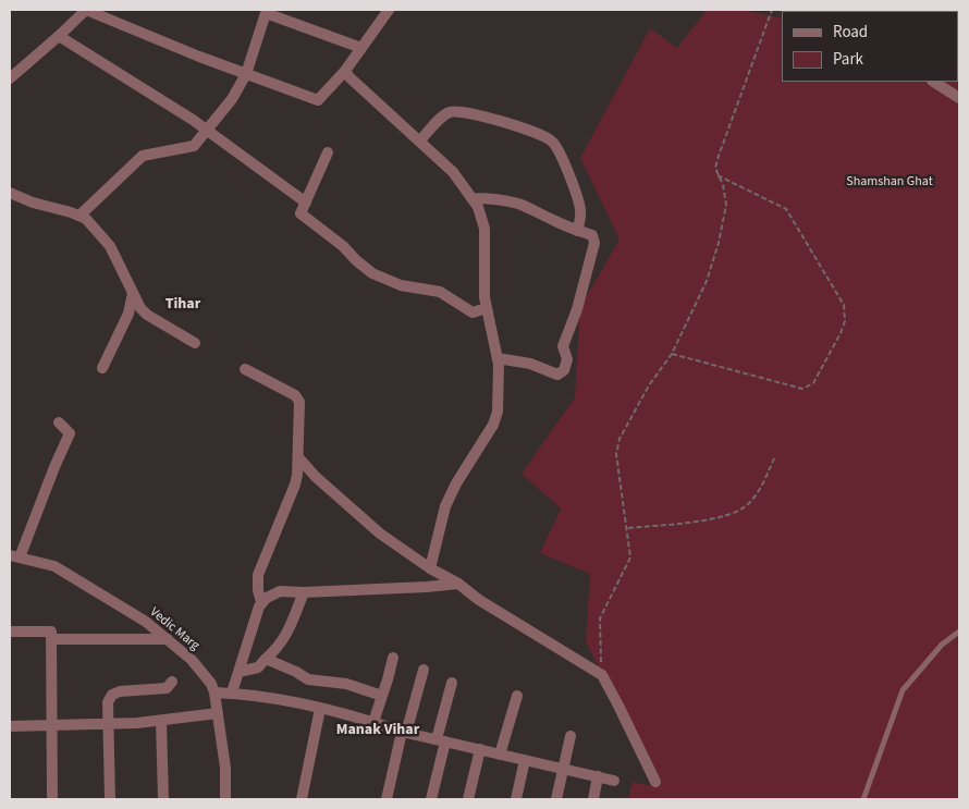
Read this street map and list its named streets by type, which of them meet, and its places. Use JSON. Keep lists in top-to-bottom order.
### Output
{
  "streets": {
    "street": ["Vedic Marg"]
  },
  "districts": ["Tihar", "Manak Vihar"],
  "parks": ["Shamshan Ghat"],
  "legend": ["Road", "Park"]
}
